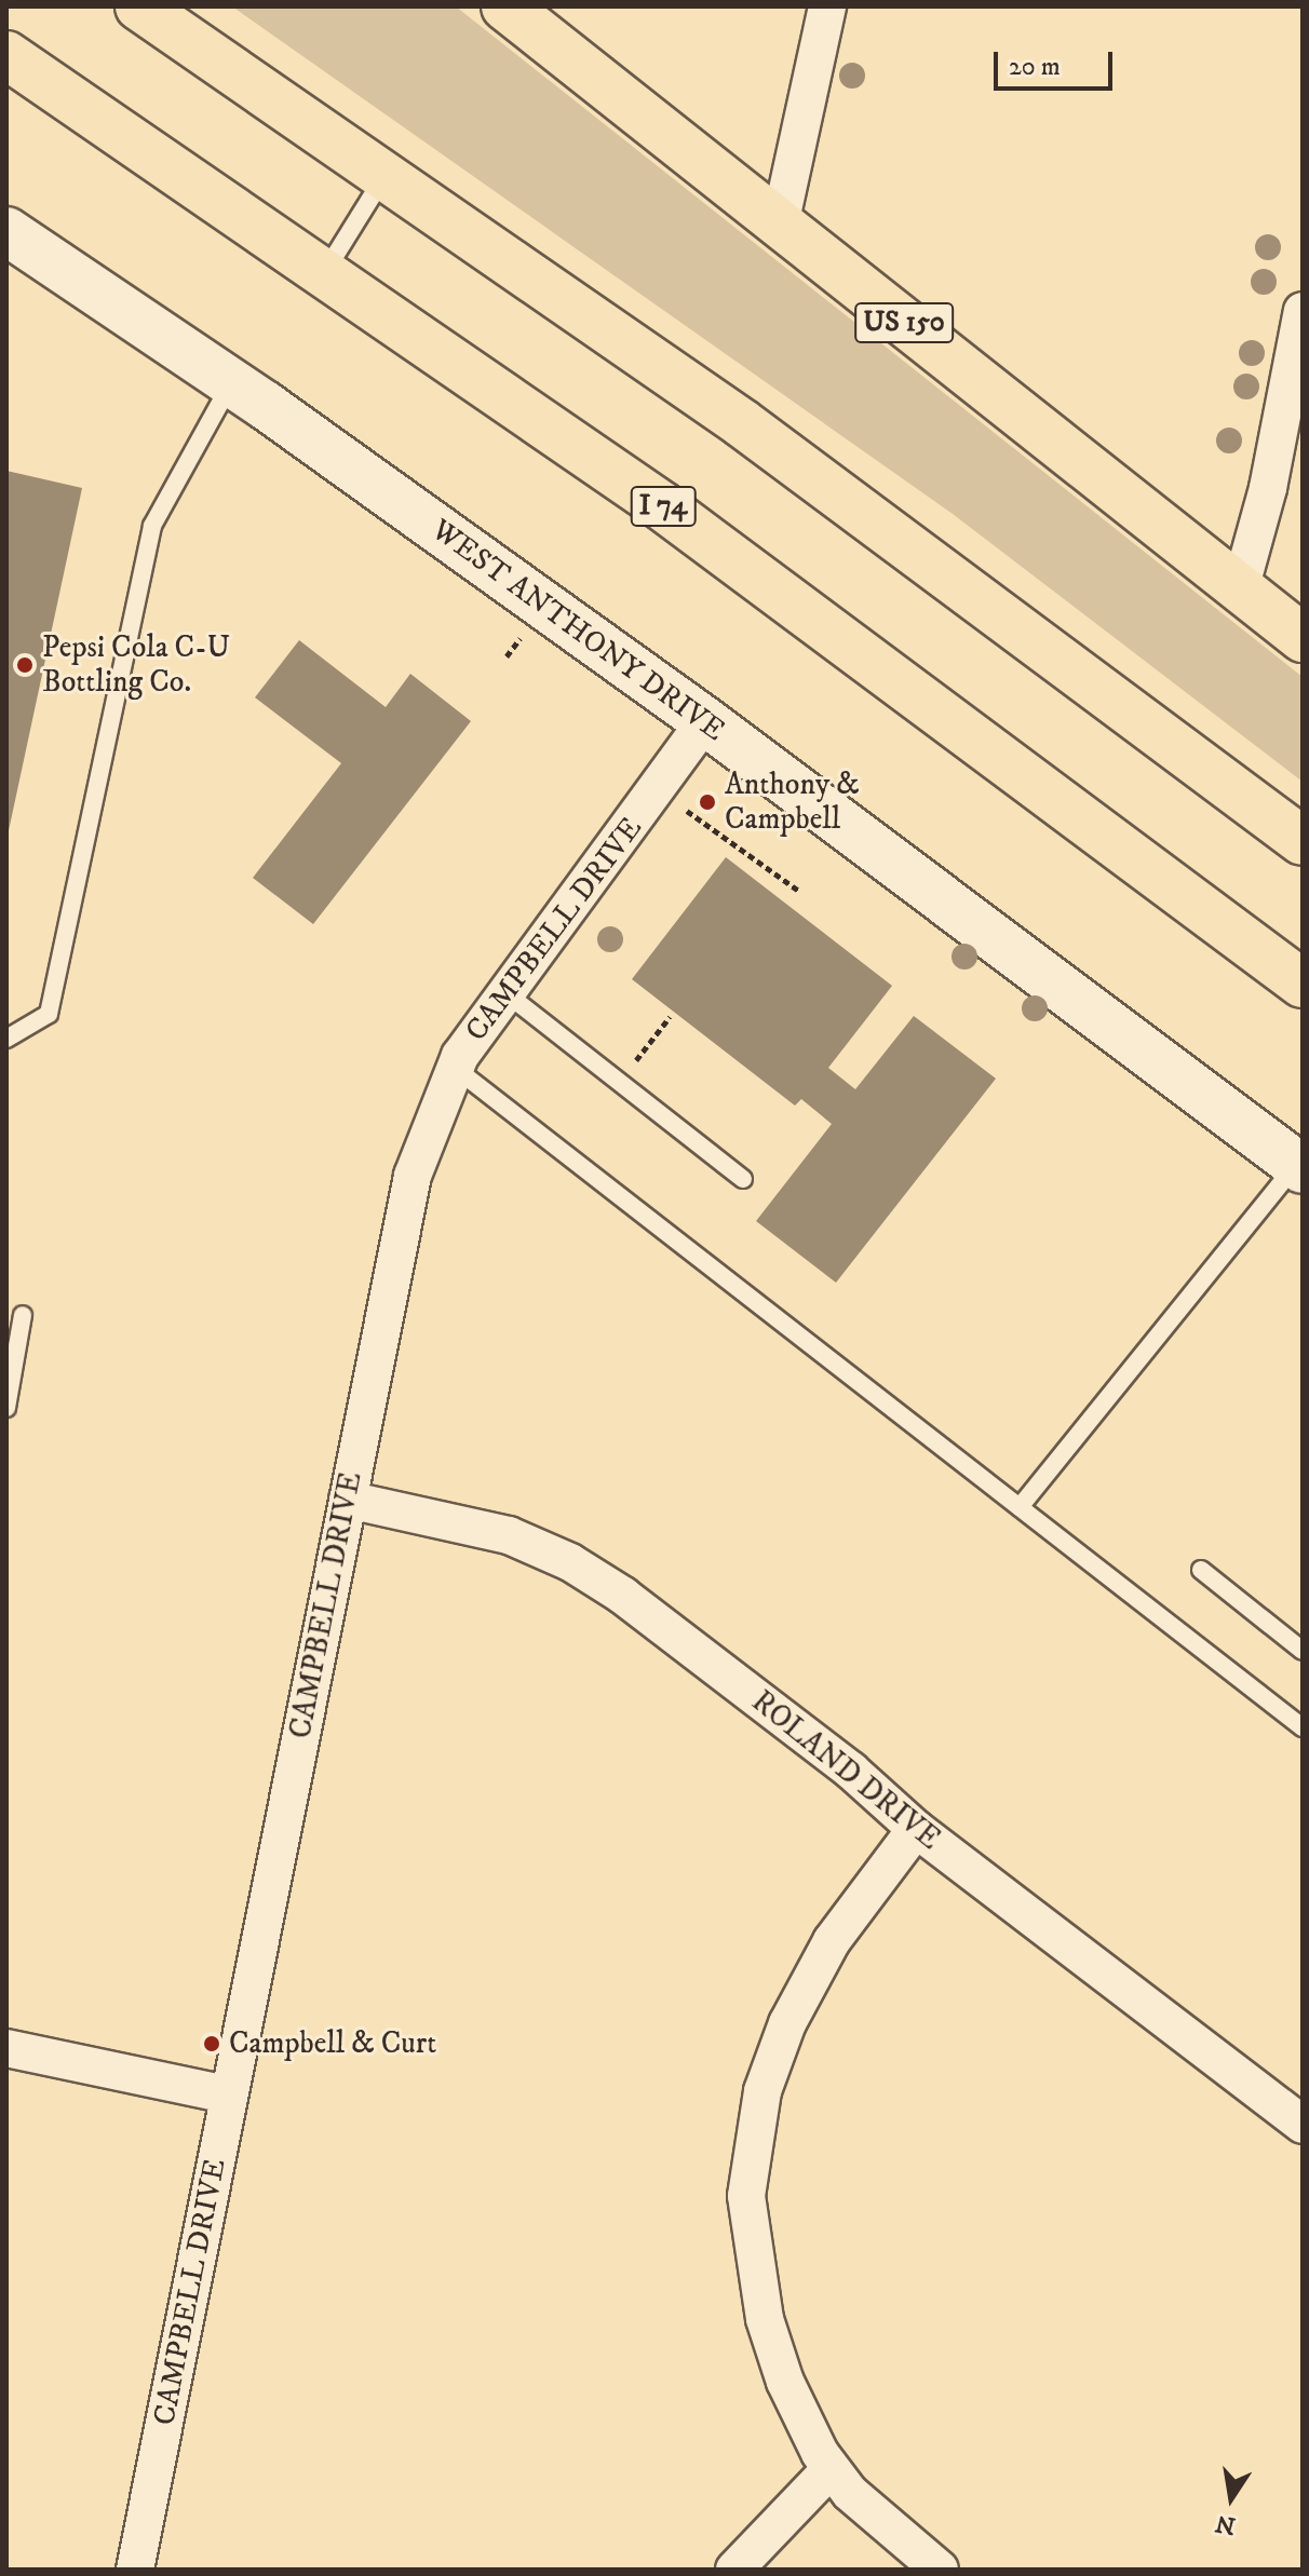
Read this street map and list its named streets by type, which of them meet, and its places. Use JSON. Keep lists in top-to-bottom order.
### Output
{
  "streets": {
    "main road": ["US 150", "I 74"],
    "street": ["WEST ANTHONY DRIVE", "CAMPBELL DRIVE", "ROLAND DRIVE"]
  },
  "crossings": [
    ["WEST ANTHONY DRIVE", "CAMPBELL DRIVE"],
    ["CAMPBELL DRIVE", "ROLAND DRIVE"]
  ],
  "places": ["Pepsi Cola C-U Bottling Co.", "Anthony & Campbell", "Campbell & Curt"],
  "scale_bar": "20 m",
  "north": "bottom"
}
